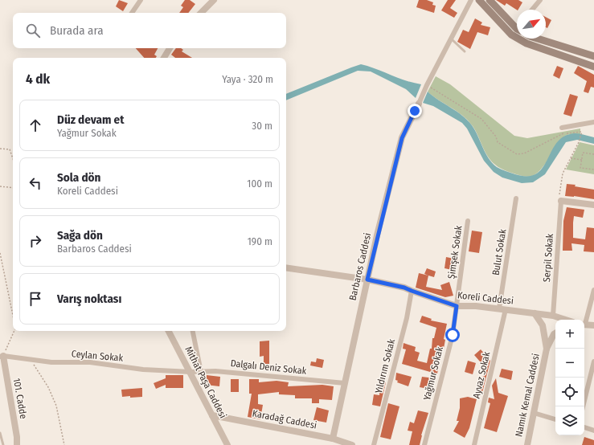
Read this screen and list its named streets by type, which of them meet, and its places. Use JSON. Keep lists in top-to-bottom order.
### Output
{
  "streets": {
    "street": [
      "Şimşek Sokak",
      "Bulut Sokak",
      "Serpil Sokak",
      "Barbaros Caddesi",
      "Koreli Caddesi",
      "Ceylan Sokak",
      "Yıldırım Sokak",
      "Dalgalı Deniz Sokak",
      "Yağmur Sokak",
      "Ayvaz Sokak",
      "Mithat Paşa Caddesi",
      "Namık Kemal Caddesi",
      "101. Cadde",
      "Karadağ Caddesi"
    ]
  },
  "crossings": [
    ["Şimşek Sokak", "Koreli Caddesi"],
    ["Şimşek Sokak", "Yağmur Sokak"],
    ["Bulut Sokak", "Koreli Caddesi"],
    ["Bulut Sokak", "Ayvaz Sokak"],
    ["Serpil Sokak", "Koreli Caddesi"],
    ["Barbaros Caddesi", "Koreli Caddesi"],
    ["Barbaros Caddesi", "Dalgalı Deniz Sokak"],
    ["Barbaros Caddesi", "Karadağ Caddesi"],
    ["Koreli Caddesi", "Yıldırım Sokak"],
    ["Koreli Caddesi", "Yağmur Sokak"],
    ["Koreli Caddesi", "Ayvaz Sokak"],
    ["Ceylan Sokak", "Dalgalı Deniz Sokak"],
    ["Ceylan Sokak", "Mithat Paşa Caddesi"],
    ["Ceylan Sokak", "101. Cadde"],
    ["Dalgalı Deniz Sokak", "Mithat Paşa Caddesi"],
    ["Mithat Paşa Caddesi", "Karadağ Caddesi"]
  ],
  "north": "top right",
  "page": {
    "search": "Burada ara",
    "heading": ["4 dk", "Yaya · 320 m"],
    "list": [
      ["Düz devam et", "Yağmur Sokak", "30 m"],
      ["Sola dön", "Koreli Caddesi", "100 m"],
      ["Sağa dön", "Barbaros Caddesi", "190 m"],
      "Varış noktası"
    ],
    "map_buttons": ["+", "−"]
  }
}
